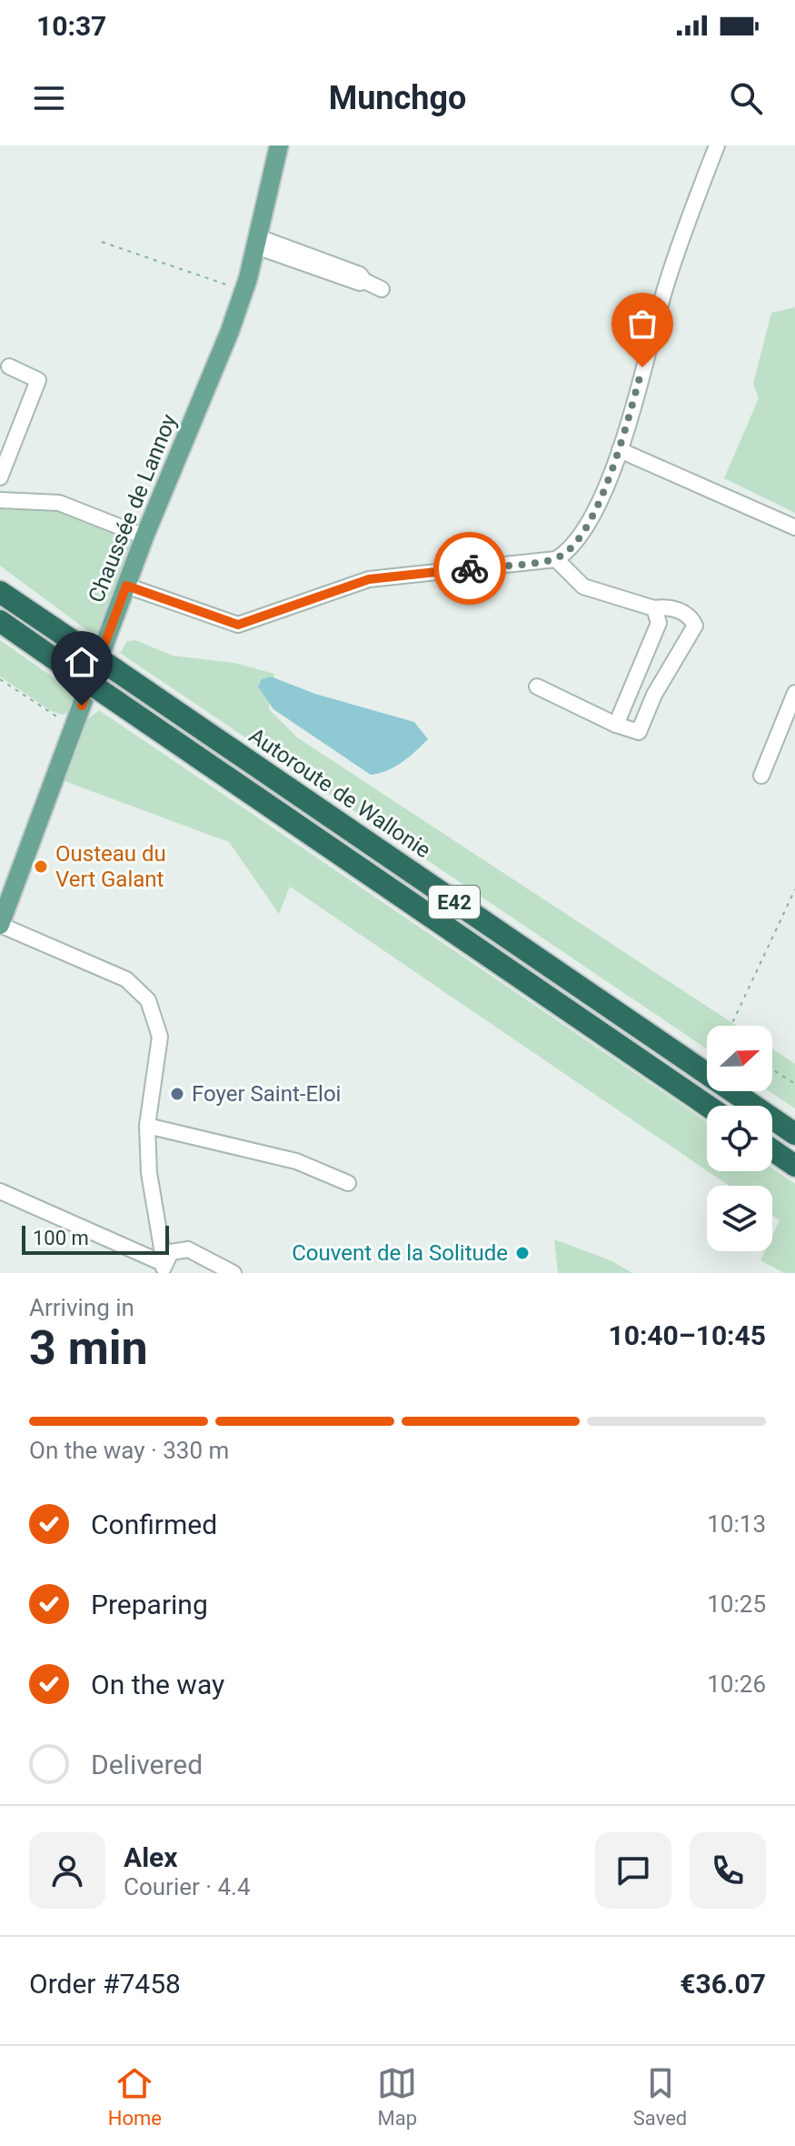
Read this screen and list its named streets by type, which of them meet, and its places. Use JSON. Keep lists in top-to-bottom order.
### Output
{
  "streets": {
    "highway": ["Autoroute de Wallonie", "E42"],
    "main road": ["Chaussée de Lannoy"]
  },
  "places": ["Ousteau du Vert Galant", "Foyer Saint-Eloi", "Couvent de la Solitude"],
  "scale_bar": "100 m",
  "north": "right",
  "page": {
    "status": "10:37",
    "header": "Munchgo",
    "scale": "100 m",
    "heading": ["3 min", "Arriving in", "10:40–10:45"],
    "panel": [
      "Alex",
      "Courier · 4.4",
      "Order #7458",
      "€36.07"
    ],
    "bar": "On the way · 330 m",
    "list": [
      ["Confirmed", "10:13"],
      ["Preparing", "10:25"],
      ["On the way", "10:26"],
      "Delivered"
    ],
    "tabs": ["Home", "Map", "Saved"]
  }
}
